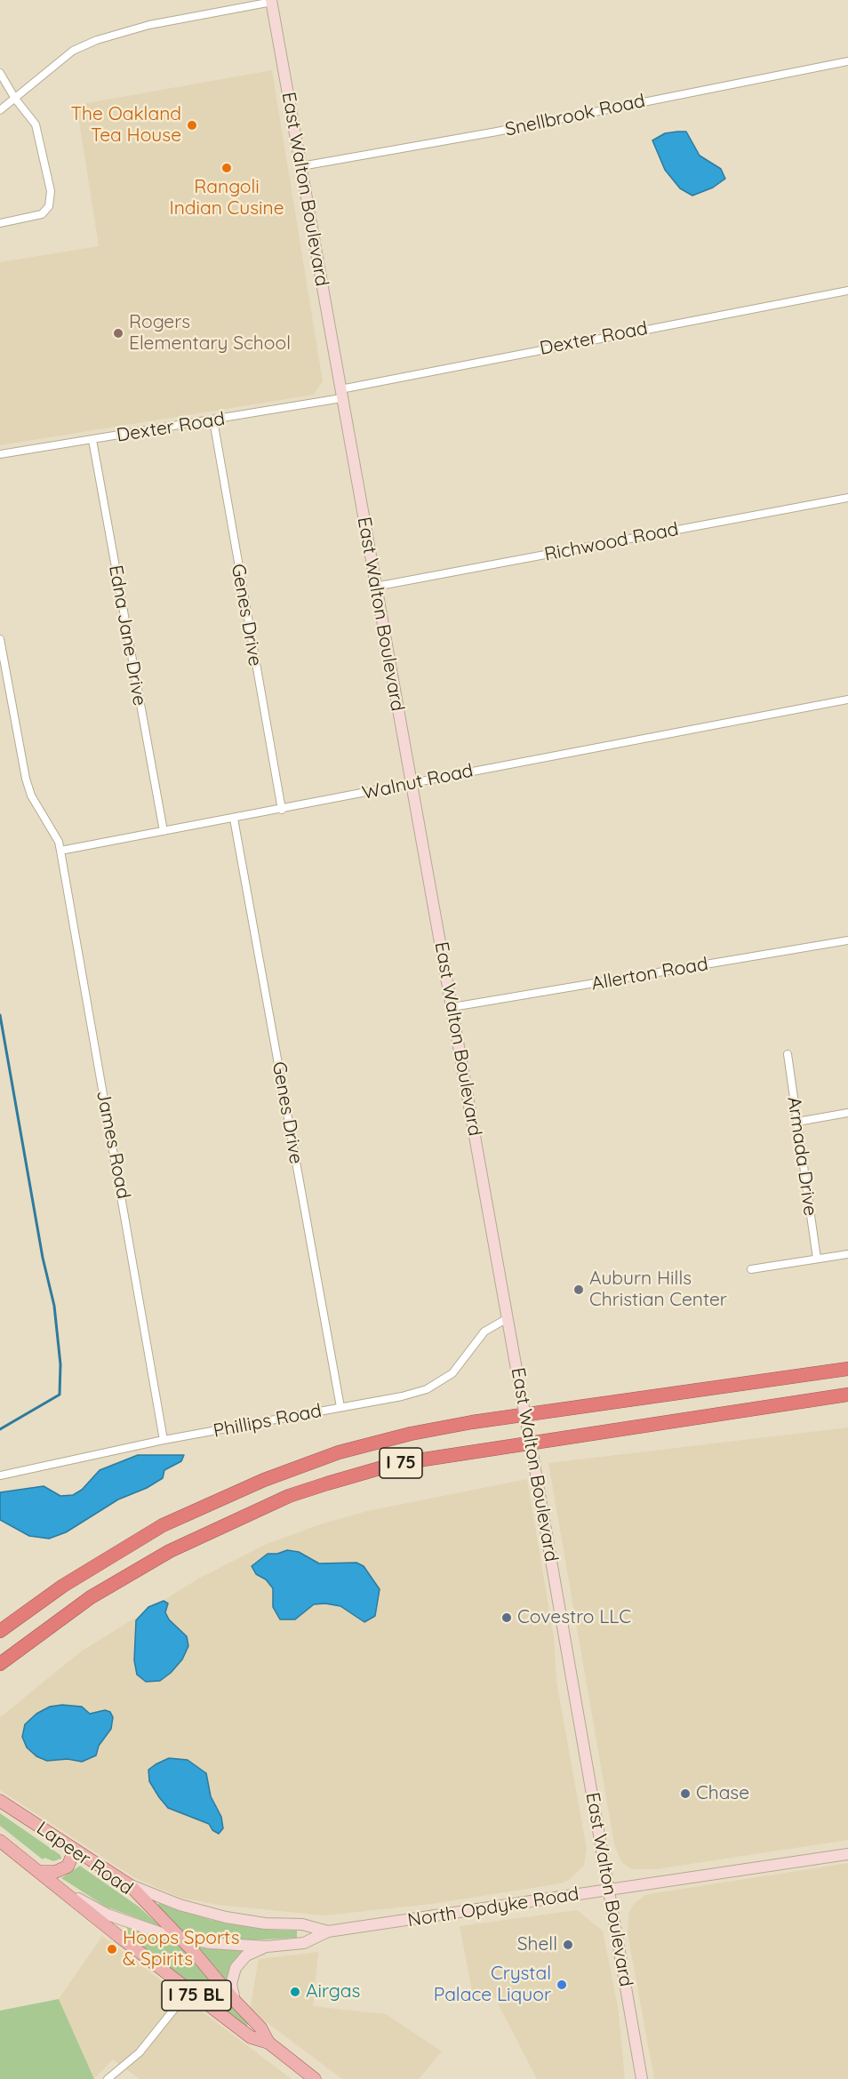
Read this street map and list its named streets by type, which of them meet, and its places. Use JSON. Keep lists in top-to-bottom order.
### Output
{
  "streets": {
    "highway": ["I 75"],
    "main road": [
      "East Walton Boulevard",
      "Lapeer Road",
      "North Opdyke Road",
      "I 75 BL"
    ],
    "street": [
      "Snellbrook Road",
      "Dexter Road",
      "Richwood Road",
      "Genes Drive",
      "Edna Jane Drive",
      "Walnut Road",
      "Allerton Road",
      "James Road",
      "Armada Drive",
      "Phillips Road"
    ]
  },
  "crossings": [
    ["Snellbrook Road", "East Walton Boulevard"],
    ["East Walton Boulevard", "Dexter Road"],
    ["East Walton Boulevard", "Richwood Road"],
    ["East Walton Boulevard", "Walnut Road"],
    ["East Walton Boulevard", "Allerton Road"],
    ["East Walton Boulevard", "Phillips Road"],
    ["East Walton Boulevard", "North Opdyke Road"],
    ["Dexter Road", "Genes Drive"],
    ["Dexter Road", "Edna Jane Drive"],
    ["Genes Drive", "Walnut Road"],
    ["Genes Drive", "Phillips Road"],
    ["Edna Jane Drive", "Walnut Road"],
    ["Walnut Road", "James Road"],
    ["James Road", "Phillips Road"],
    ["Lapeer Road", "North Opdyke Road"]
  ],
  "places": [
    "The Oakland Tea House",
    "Rangoli Indian Cusine",
    "Rogers Elementary School",
    "Auburn Hills Christian Center",
    "Covestro LLC",
    "Chase",
    "Shell",
    "Hoops Sports & Spirits",
    "Crystal Palace Liquor",
    "Airgas"
  ]
}
